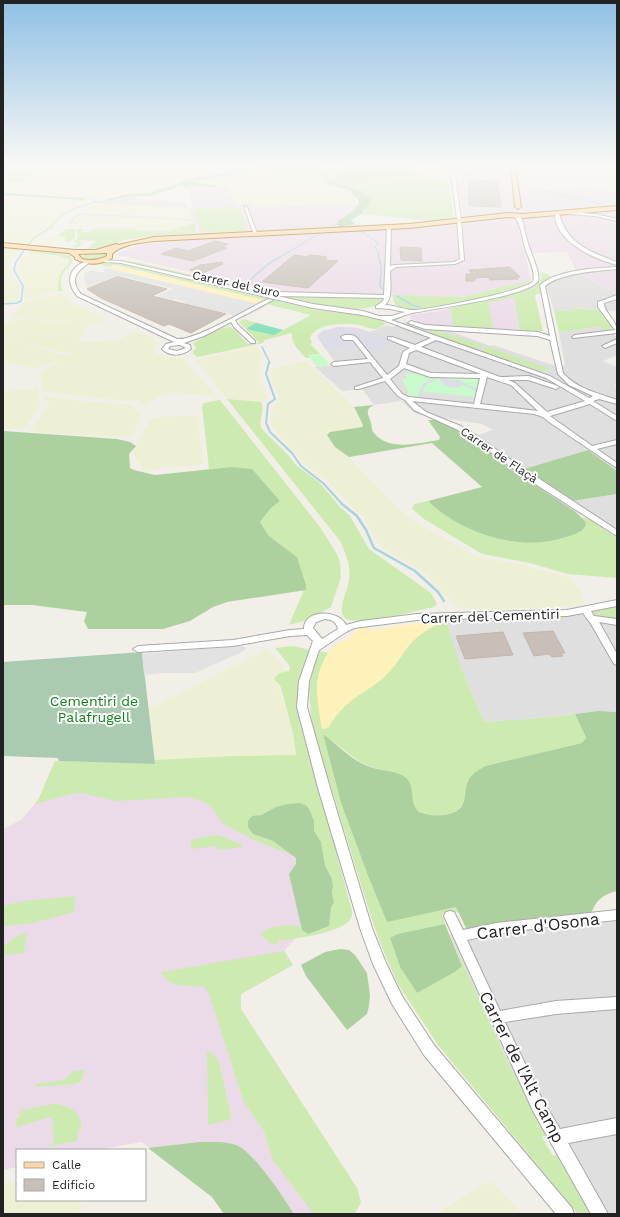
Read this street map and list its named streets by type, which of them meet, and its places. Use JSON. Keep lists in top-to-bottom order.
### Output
{
  "streets": {
    "street": [
      "Carrer del Suro",
      "Carrer de Flaçà",
      "Carrer del Cementiri",
      "Carrer d'Osona",
      "Carrer de l'Alt Camp"
    ]
  },
  "crossings": [
    ["Carrer d'Osona", "Carrer de l'Alt Camp"]
  ],
  "parks": ["Cementiri de Palafrugell"],
  "legend": ["Calle", "Edificio"]
}
